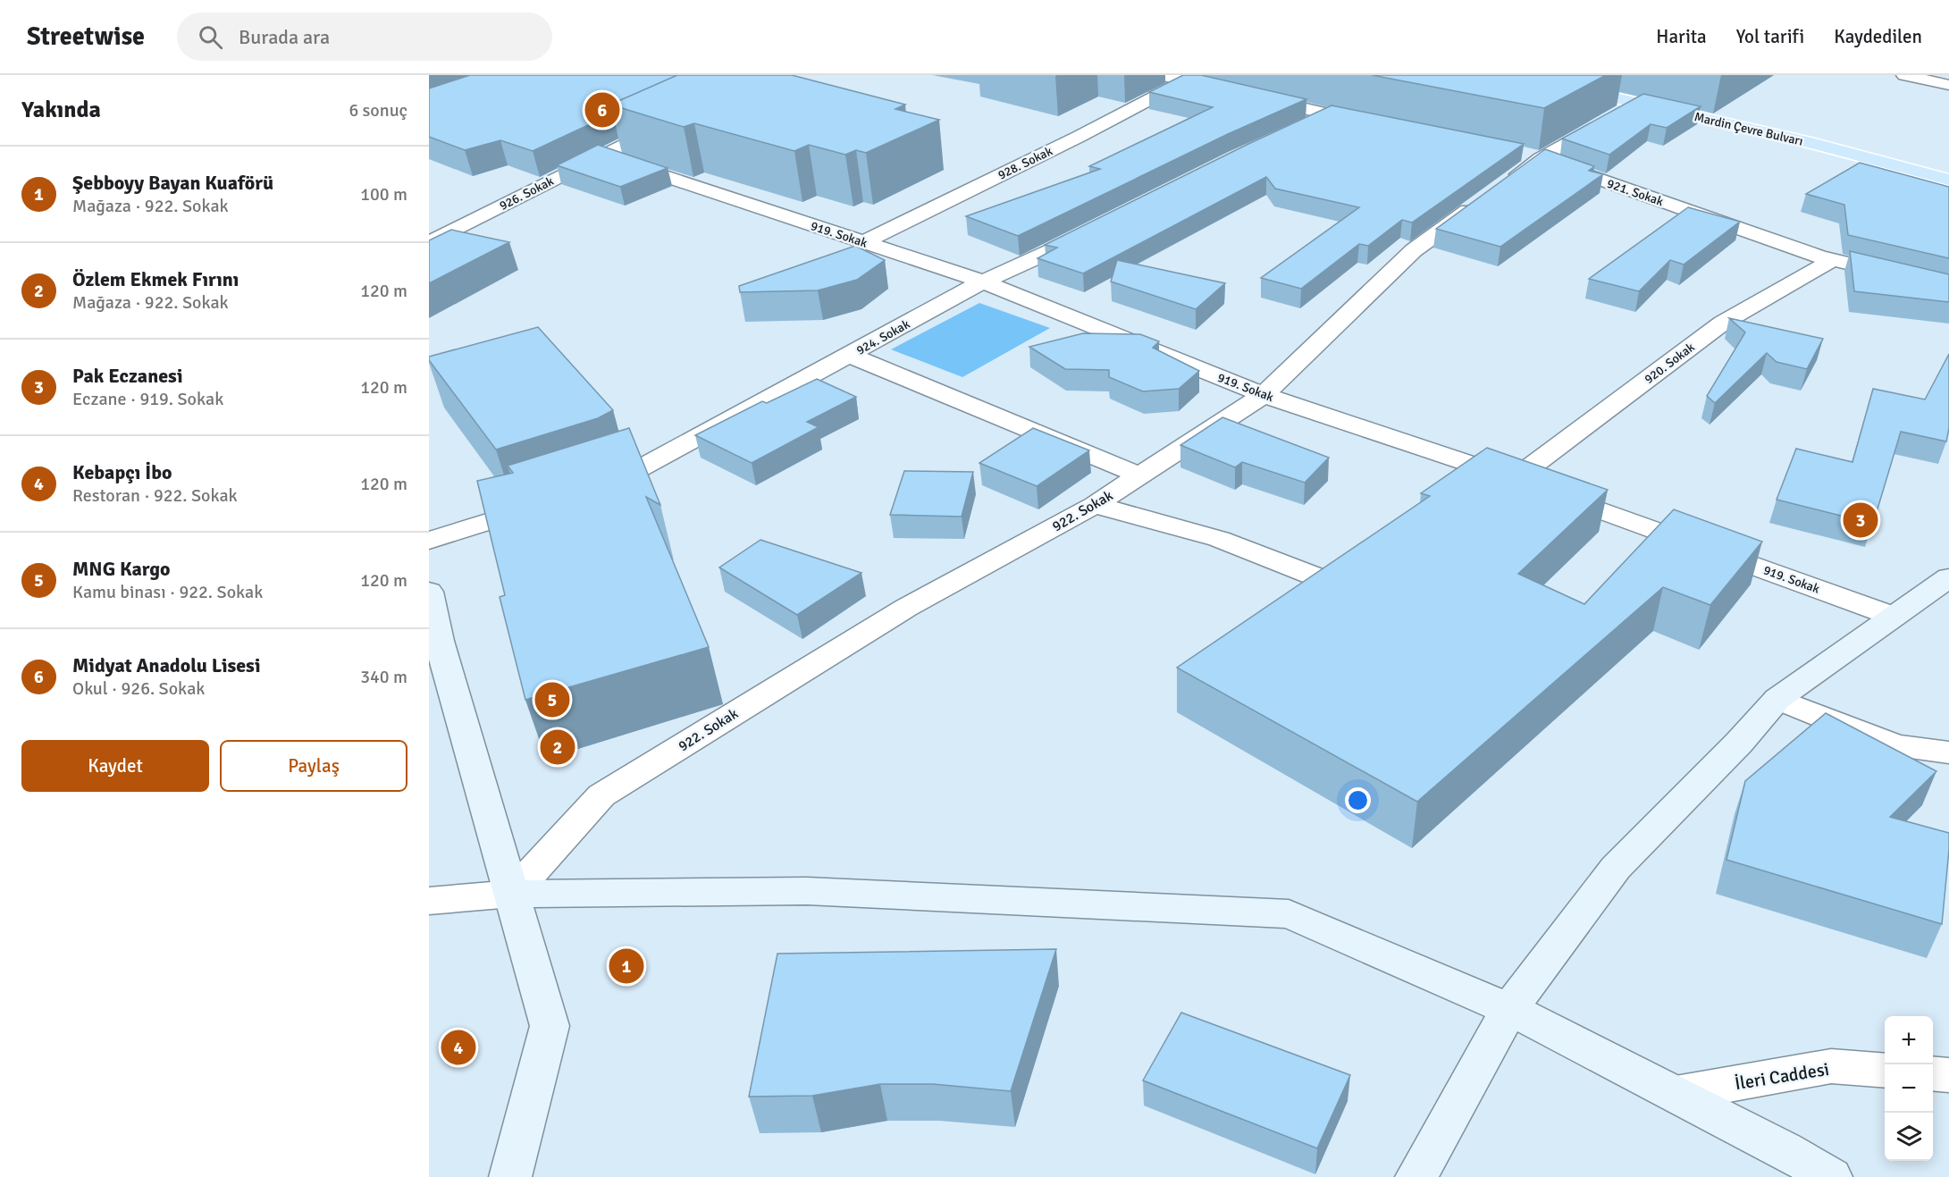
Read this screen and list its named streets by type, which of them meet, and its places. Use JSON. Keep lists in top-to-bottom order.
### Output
{
  "streets": {
    "main road": ["Mardin Çevre Bulvarı"],
    "street": [
      "928. Sokak",
      "921. Sokak",
      "926. Sokak",
      "919. Sokak",
      "924. Sokak",
      "920. Sokak",
      "922. Sokak",
      "İleri Caddesi"
    ]
  },
  "crossings": [
    ["Mardin Çevre Bulvarı", "922. Sokak"],
    ["928. Sokak", "919. Sokak"],
    ["921. Sokak", "920. Sokak"],
    ["921. Sokak", "922. Sokak"],
    ["926. Sokak", "919. Sokak"],
    ["919. Sokak", "924. Sokak"],
    ["919. Sokak", "920. Sokak"],
    ["919. Sokak", "922. Sokak"]
  ],
  "page": {
    "header": "Streetwise",
    "search": "Burada ara",
    "nav": ["Harita", "Yol tarifi", "Kaydedilen"],
    "heading": ["Yakında", "6 sonuç"],
    "pins": [
      "6",
      "3",
      "5",
      "2",
      "1",
      "4"
    ],
    "list": [
      {
        "mark": "1",
        "name": "Şebboyy Bayan Kuaförü",
        "note": "Mağaza · 922. Sokak",
        "value": "100 m"
      },
      {
        "mark": "2",
        "name": "Özlem Ekmek Fırını",
        "note": "Mağaza · 922. Sokak",
        "value": "120 m"
      },
      {
        "mark": "3",
        "name": "Pak Eczanesi",
        "note": "Eczane · 919. Sokak",
        "value": "120 m"
      },
      {
        "mark": "4",
        "name": "Kebapçı İbo",
        "note": "Restoran · 922. Sokak",
        "value": "120 m"
      },
      {
        "mark": "5",
        "name": "MNG Kargo",
        "note": "Kamu binası · 922. Sokak",
        "value": "120 m"
      },
      {
        "mark": "6",
        "name": "Midyat Anadolu Lisesi",
        "note": "Okul · 926. Sokak",
        "value": "340 m"
      }
    ],
    "buttons": ["Kaydet", "Paylaş"],
    "map_buttons": ["+", "−"]
  }
}
